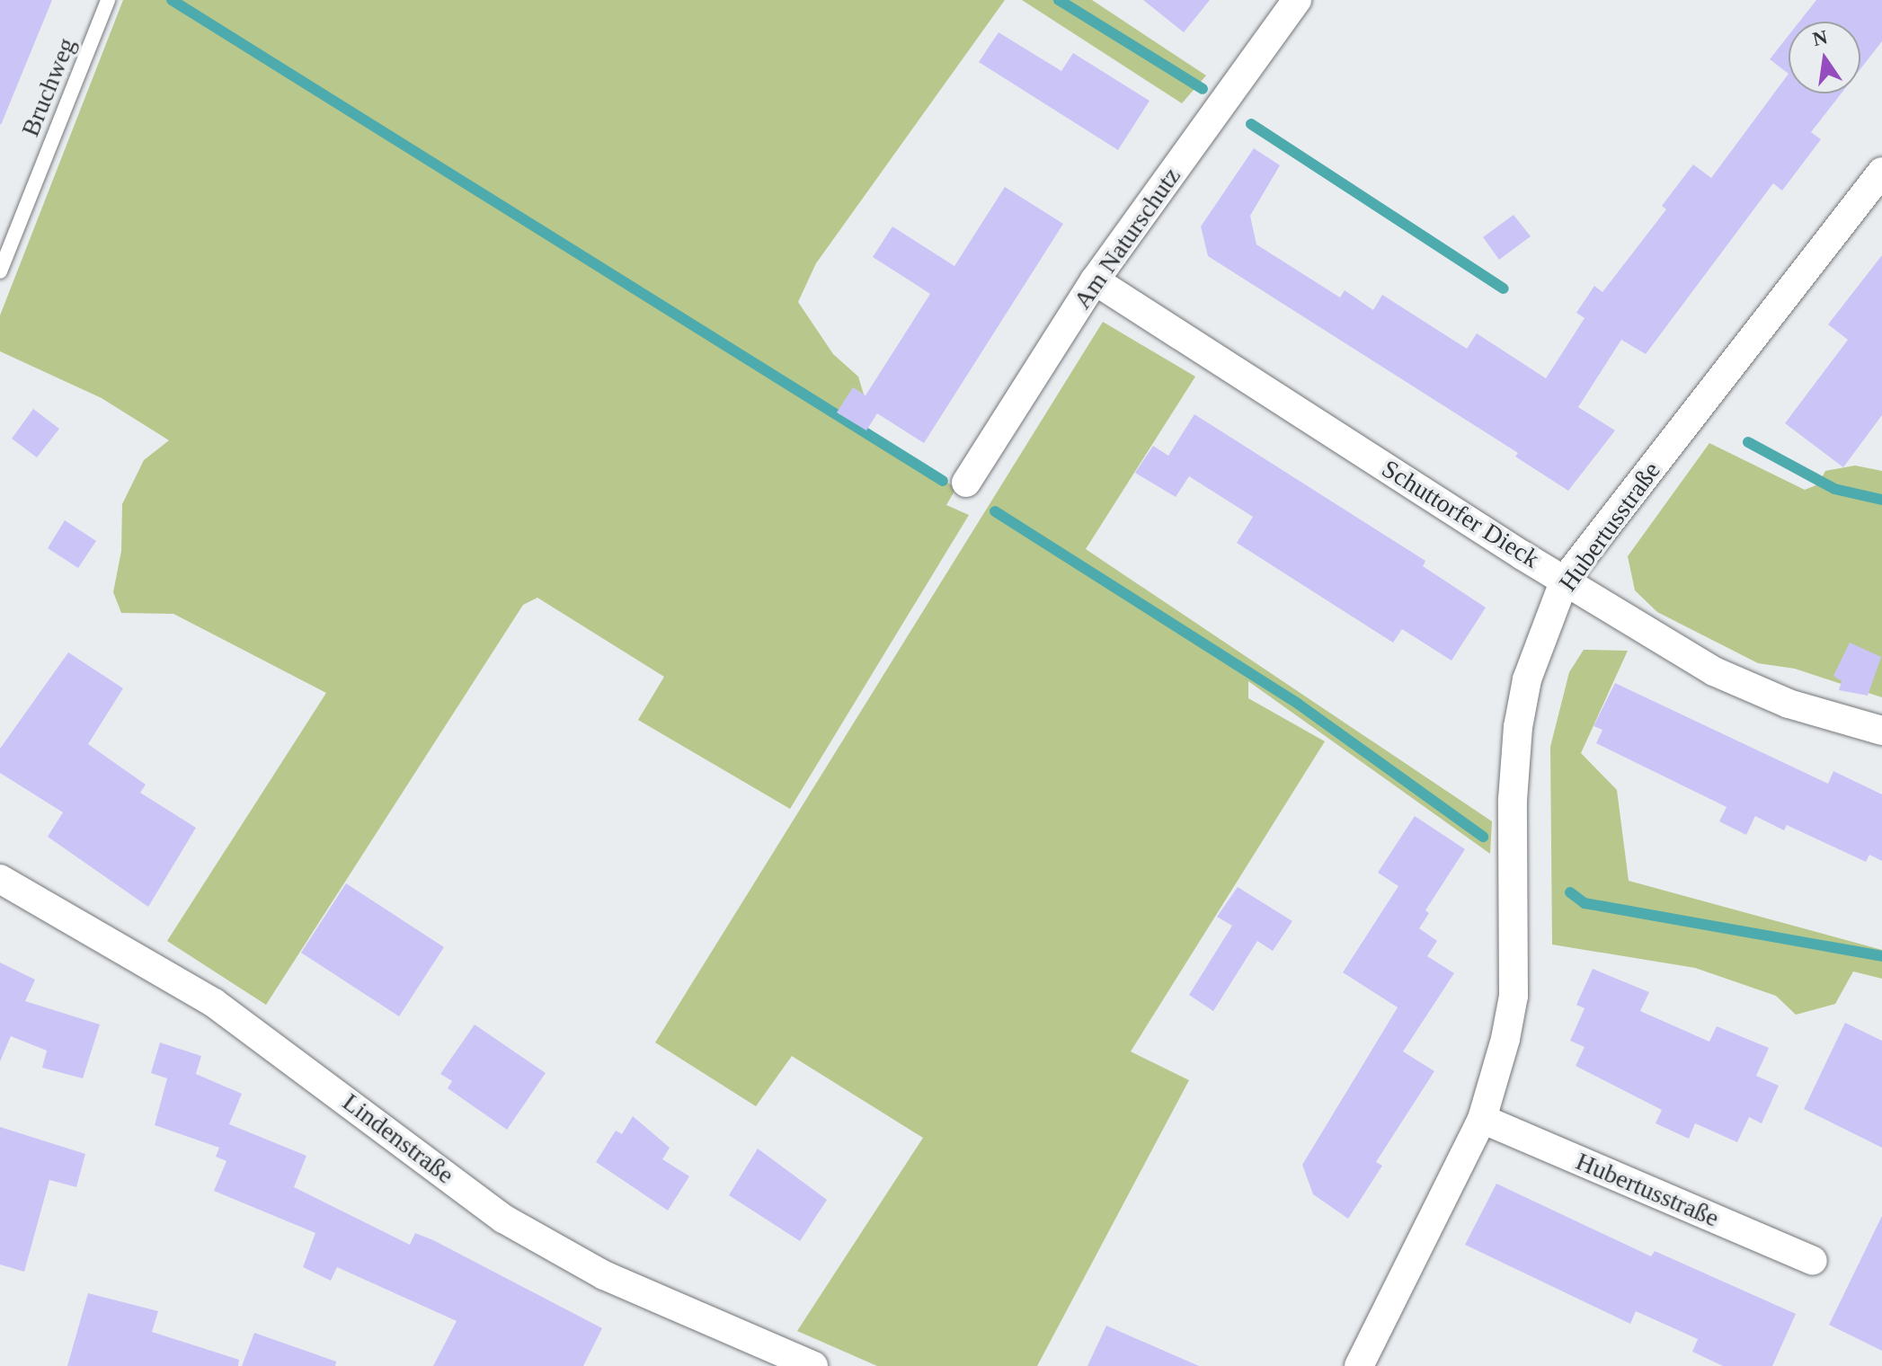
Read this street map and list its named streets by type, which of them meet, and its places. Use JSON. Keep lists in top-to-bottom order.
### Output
{
  "streets": {
    "street": [
      "Am Naturschutz",
      "Schuttorfer Dieck",
      "Hubertusstraße",
      "Lindenstraße"
    ],
    "lane": ["Bruchweg"]
  },
  "crossings": [
    ["Am Naturschutz", "Schuttorfer Dieck"],
    ["Schuttorfer Dieck", "Hubertusstraße"]
  ],
  "north": "top"
}
